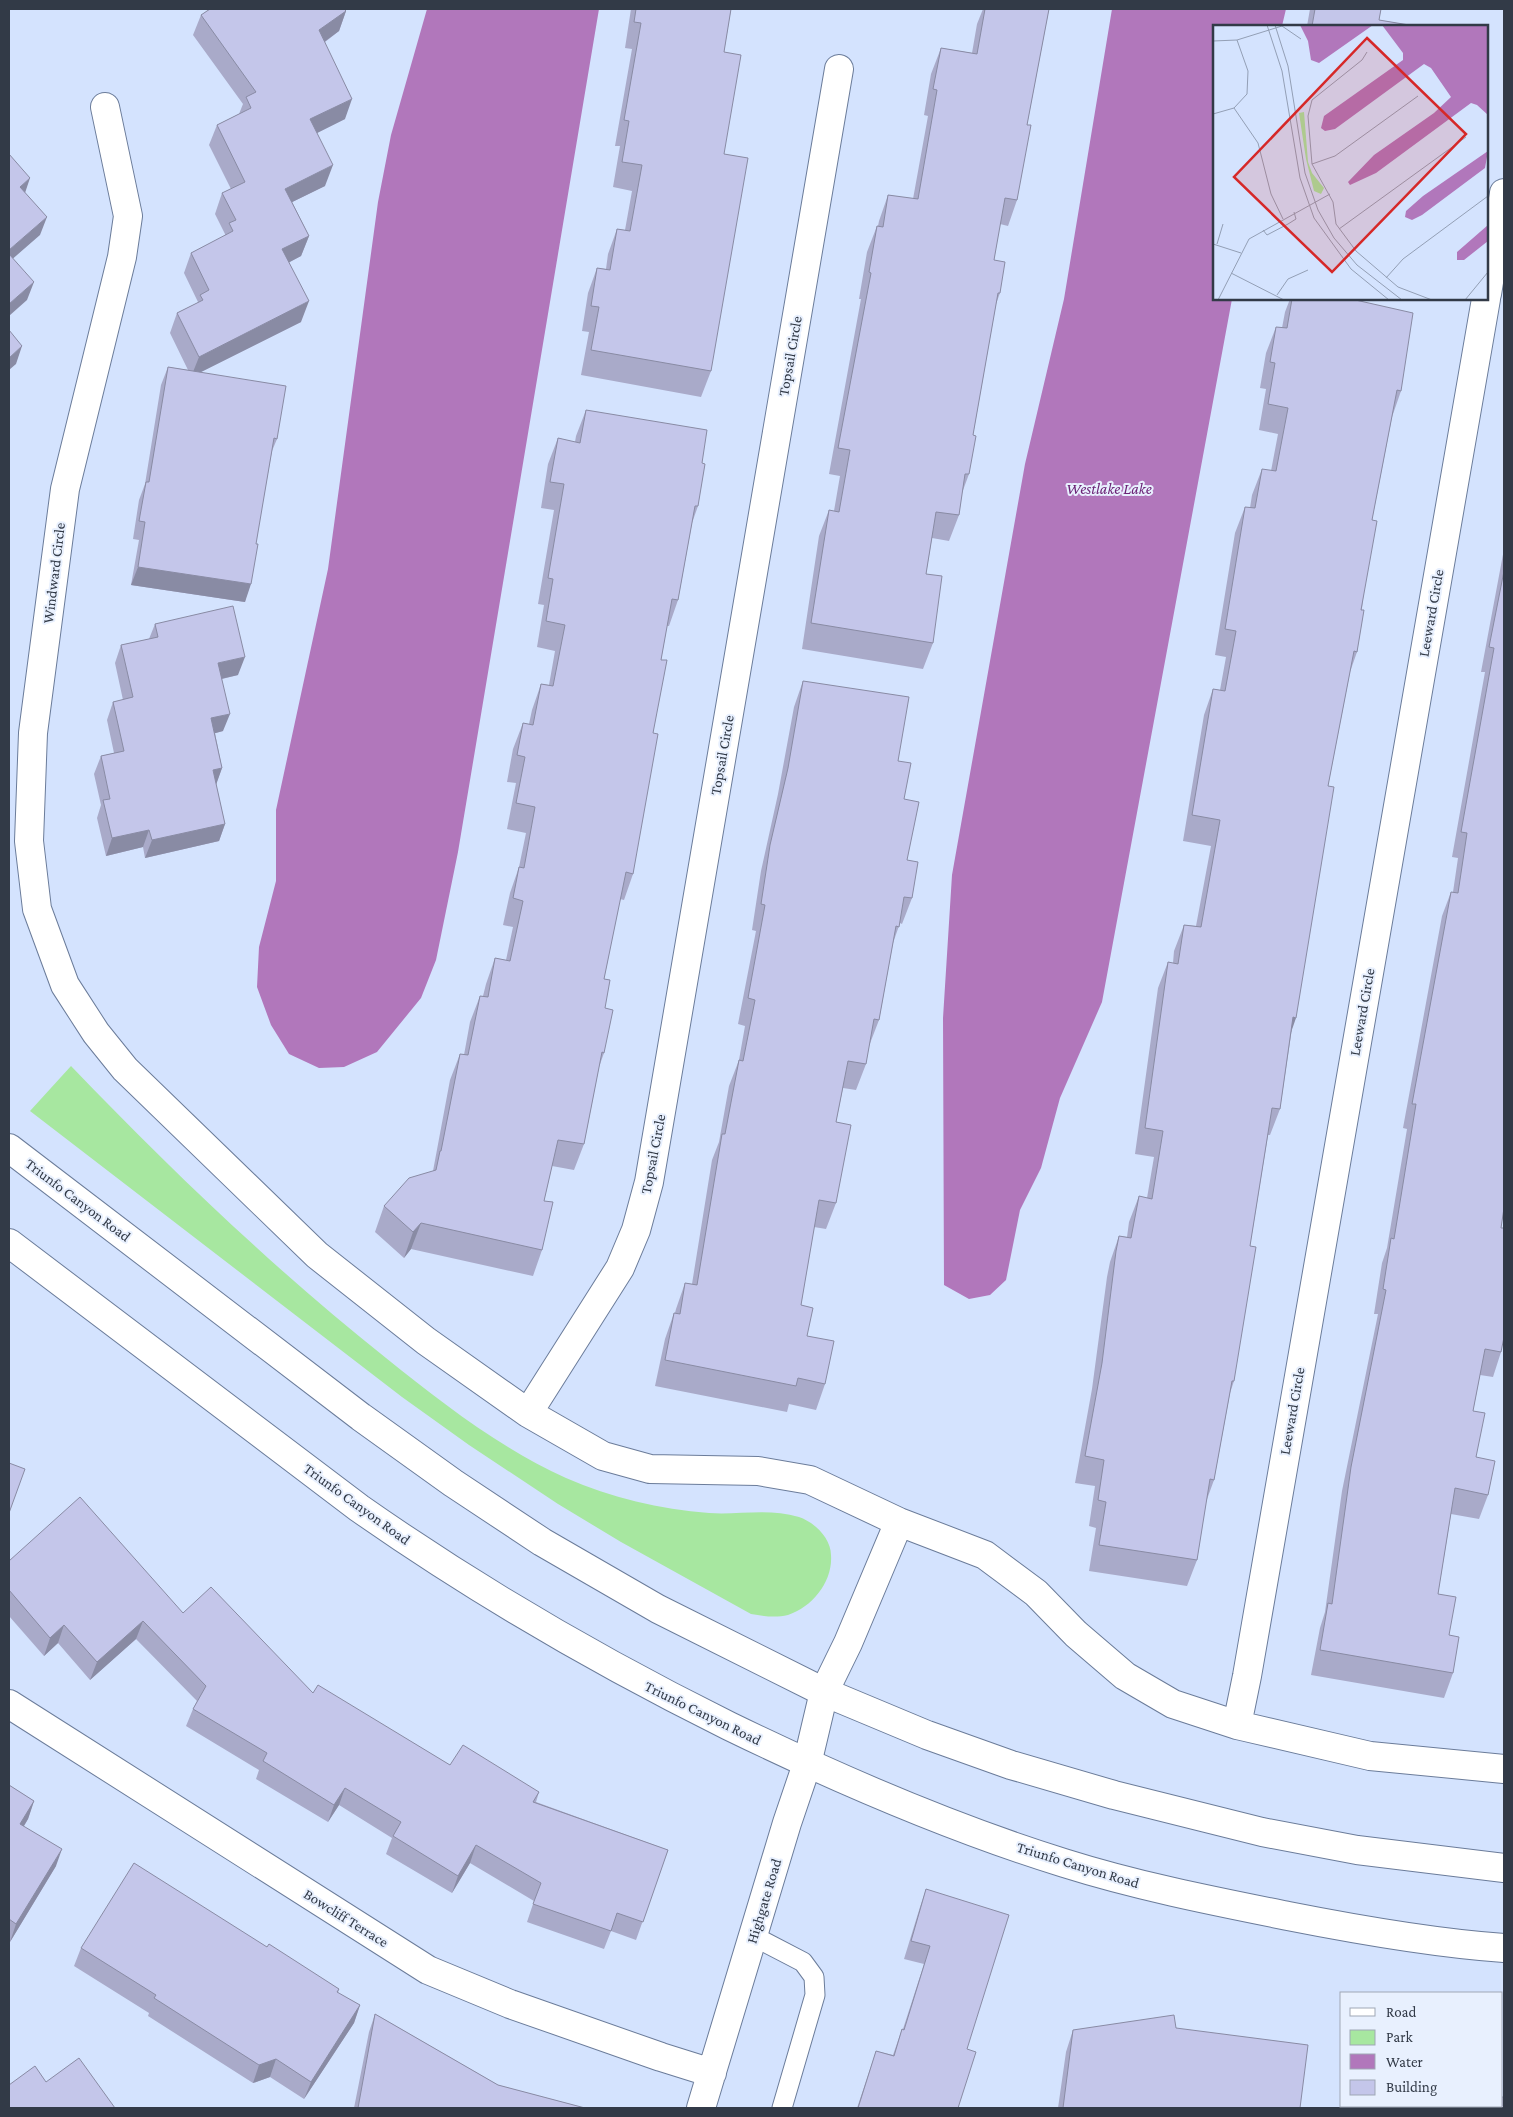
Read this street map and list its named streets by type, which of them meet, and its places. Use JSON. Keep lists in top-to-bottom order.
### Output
{
  "streets": {
    "street": [
      "Topsail Circle",
      "Windward Circle",
      "Leeward Circle",
      "Triunfo Canyon Road",
      "Highgate Road",
      "Bowcliff Terrace"
    ]
  },
  "crossings": [
    ["Topsail Circle", "Windward Circle"],
    ["Triunfo Canyon Road", "Highgate Road"],
    ["Highgate Road", "Bowcliff Terrace"]
  ],
  "water": ["Westlake Lake"],
  "legend": [
    "Road",
    "Park",
    "Water",
    "Building"
  ]
}
